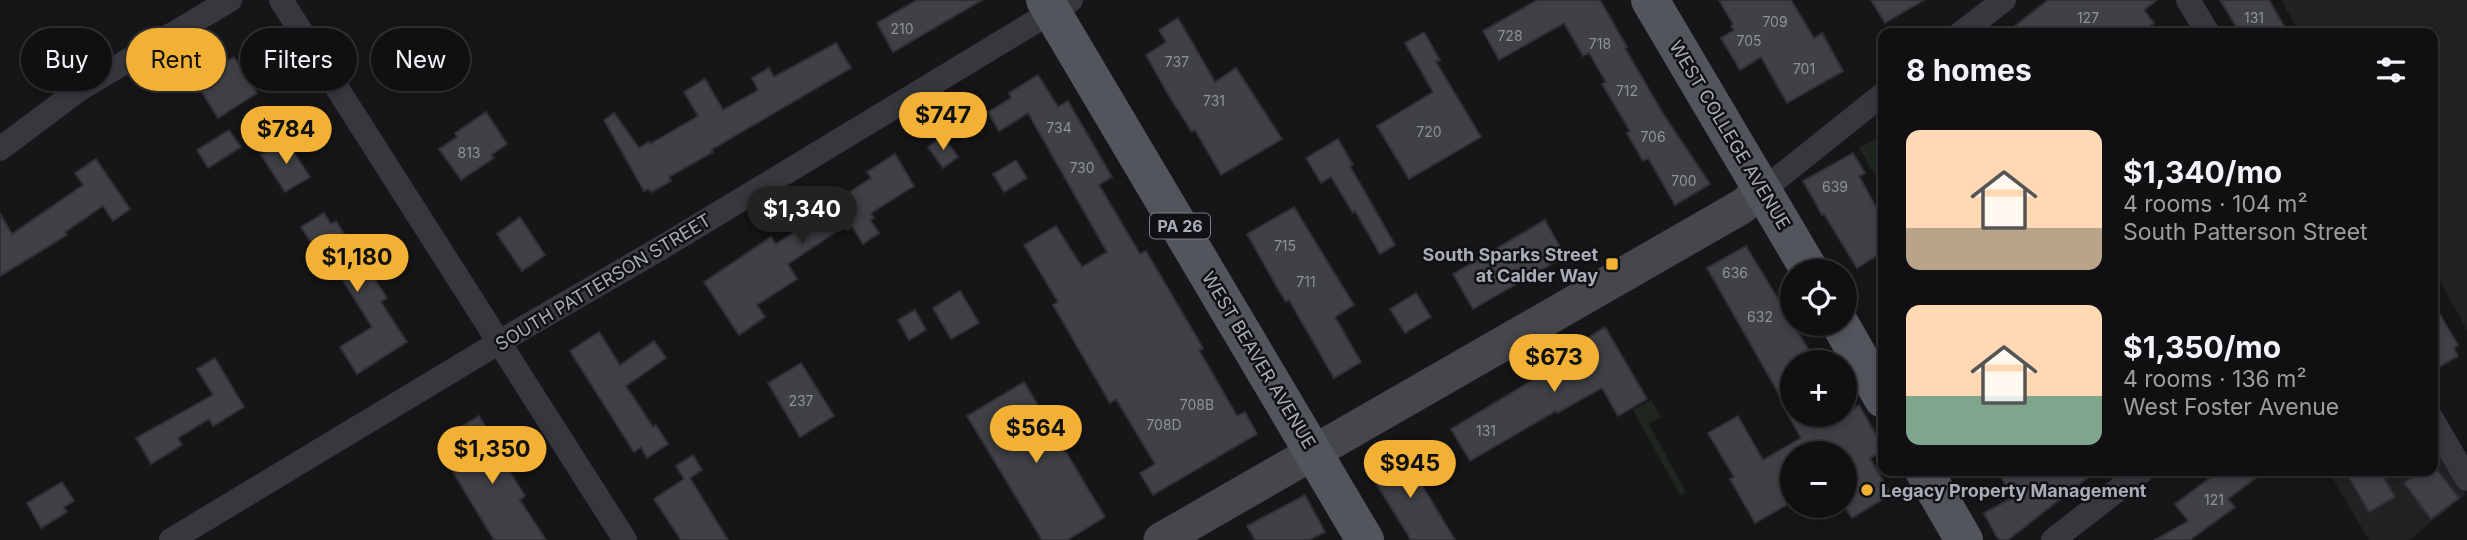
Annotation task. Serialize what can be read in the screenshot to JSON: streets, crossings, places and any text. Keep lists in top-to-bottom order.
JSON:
{
  "streets": {
    "main road": ["WEST COLLEGE AVENUE", "PA 26", "WEST BEAVER AVENUE"],
    "street": ["SOUTH PATTERSON STREET"]
  },
  "crossings": [
    ["SOUTH PATTERSON STREET", "WEST BEAVER AVENUE"]
  ],
  "places": {
    "transit": ["South Sparks Street at Calder Way"],
    "other": ["Legacy Property Management"]
  },
  "house_numbers": [
    "127",
    "131",
    "709",
    "210",
    "728",
    "705",
    "718",
    "737",
    "701",
    "712",
    "731",
    "734",
    "720",
    "706",
    "813",
    "730",
    "700",
    "639",
    "715",
    "636",
    "711",
    "632",
    "237",
    "708B",
    "708D",
    "131",
    "121"
  ],
  "page": {
    "chip": [
      "Buy",
      "Rent",
      "Filters",
      "New"
    ],
    "heading": "8 homes",
    "price": [
      "$747",
      "$784",
      "$1,340",
      "$1,180",
      "$673",
      "$564",
      "$1,350",
      "$945"
    ],
    "list": [
      {
        "name": "$1,340/mo",
        "note": "4 rooms · 104 m² · South Patterson Street"
      },
      {
        "name": "$1,350/mo",
        "note": "4 rooms · 136 m² · West Foster Avenue"
      }
    ],
    "map_buttons": ["+", "−"]
  }
}
